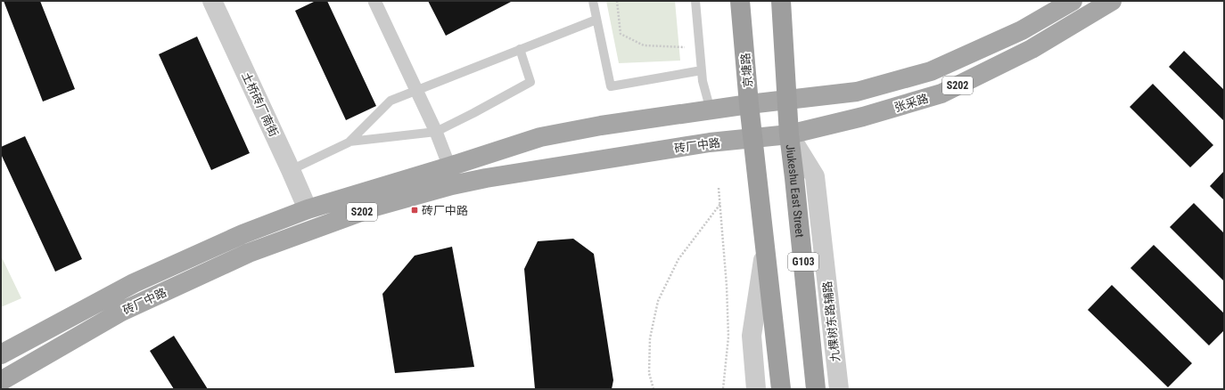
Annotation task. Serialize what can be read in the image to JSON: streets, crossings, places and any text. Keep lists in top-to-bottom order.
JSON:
{
  "streets": {
    "highway": ["京塘路", "Jiukeshu East Street", "G103"],
    "main road": ["S202", "张采路", "砖厂中路"],
    "street": ["土桥砖厂南街", "九棵树东路辅路"]
  },
  "crossings": [
    ["京塘路", "S202"],
    ["京塘路", "张采路"],
    ["京塘路", "砖厂中路"],
    ["S202", "砖厂中路"],
    ["S202", "Jiukeshu East Street"],
    ["S202", "G103"],
    ["张采路", "砖厂中路"],
    ["张采路", "Jiukeshu East Street"],
    ["张采路", "九棵树东路辅路"],
    ["土桥砖厂南街", "砖厂中路"],
    ["Jiukeshu East Street", "G103"],
    ["Jiukeshu East Street", "九棵树东路辅路"]
  ],
  "places": {
    "transit": ["砖厂中路"]
  }
}
